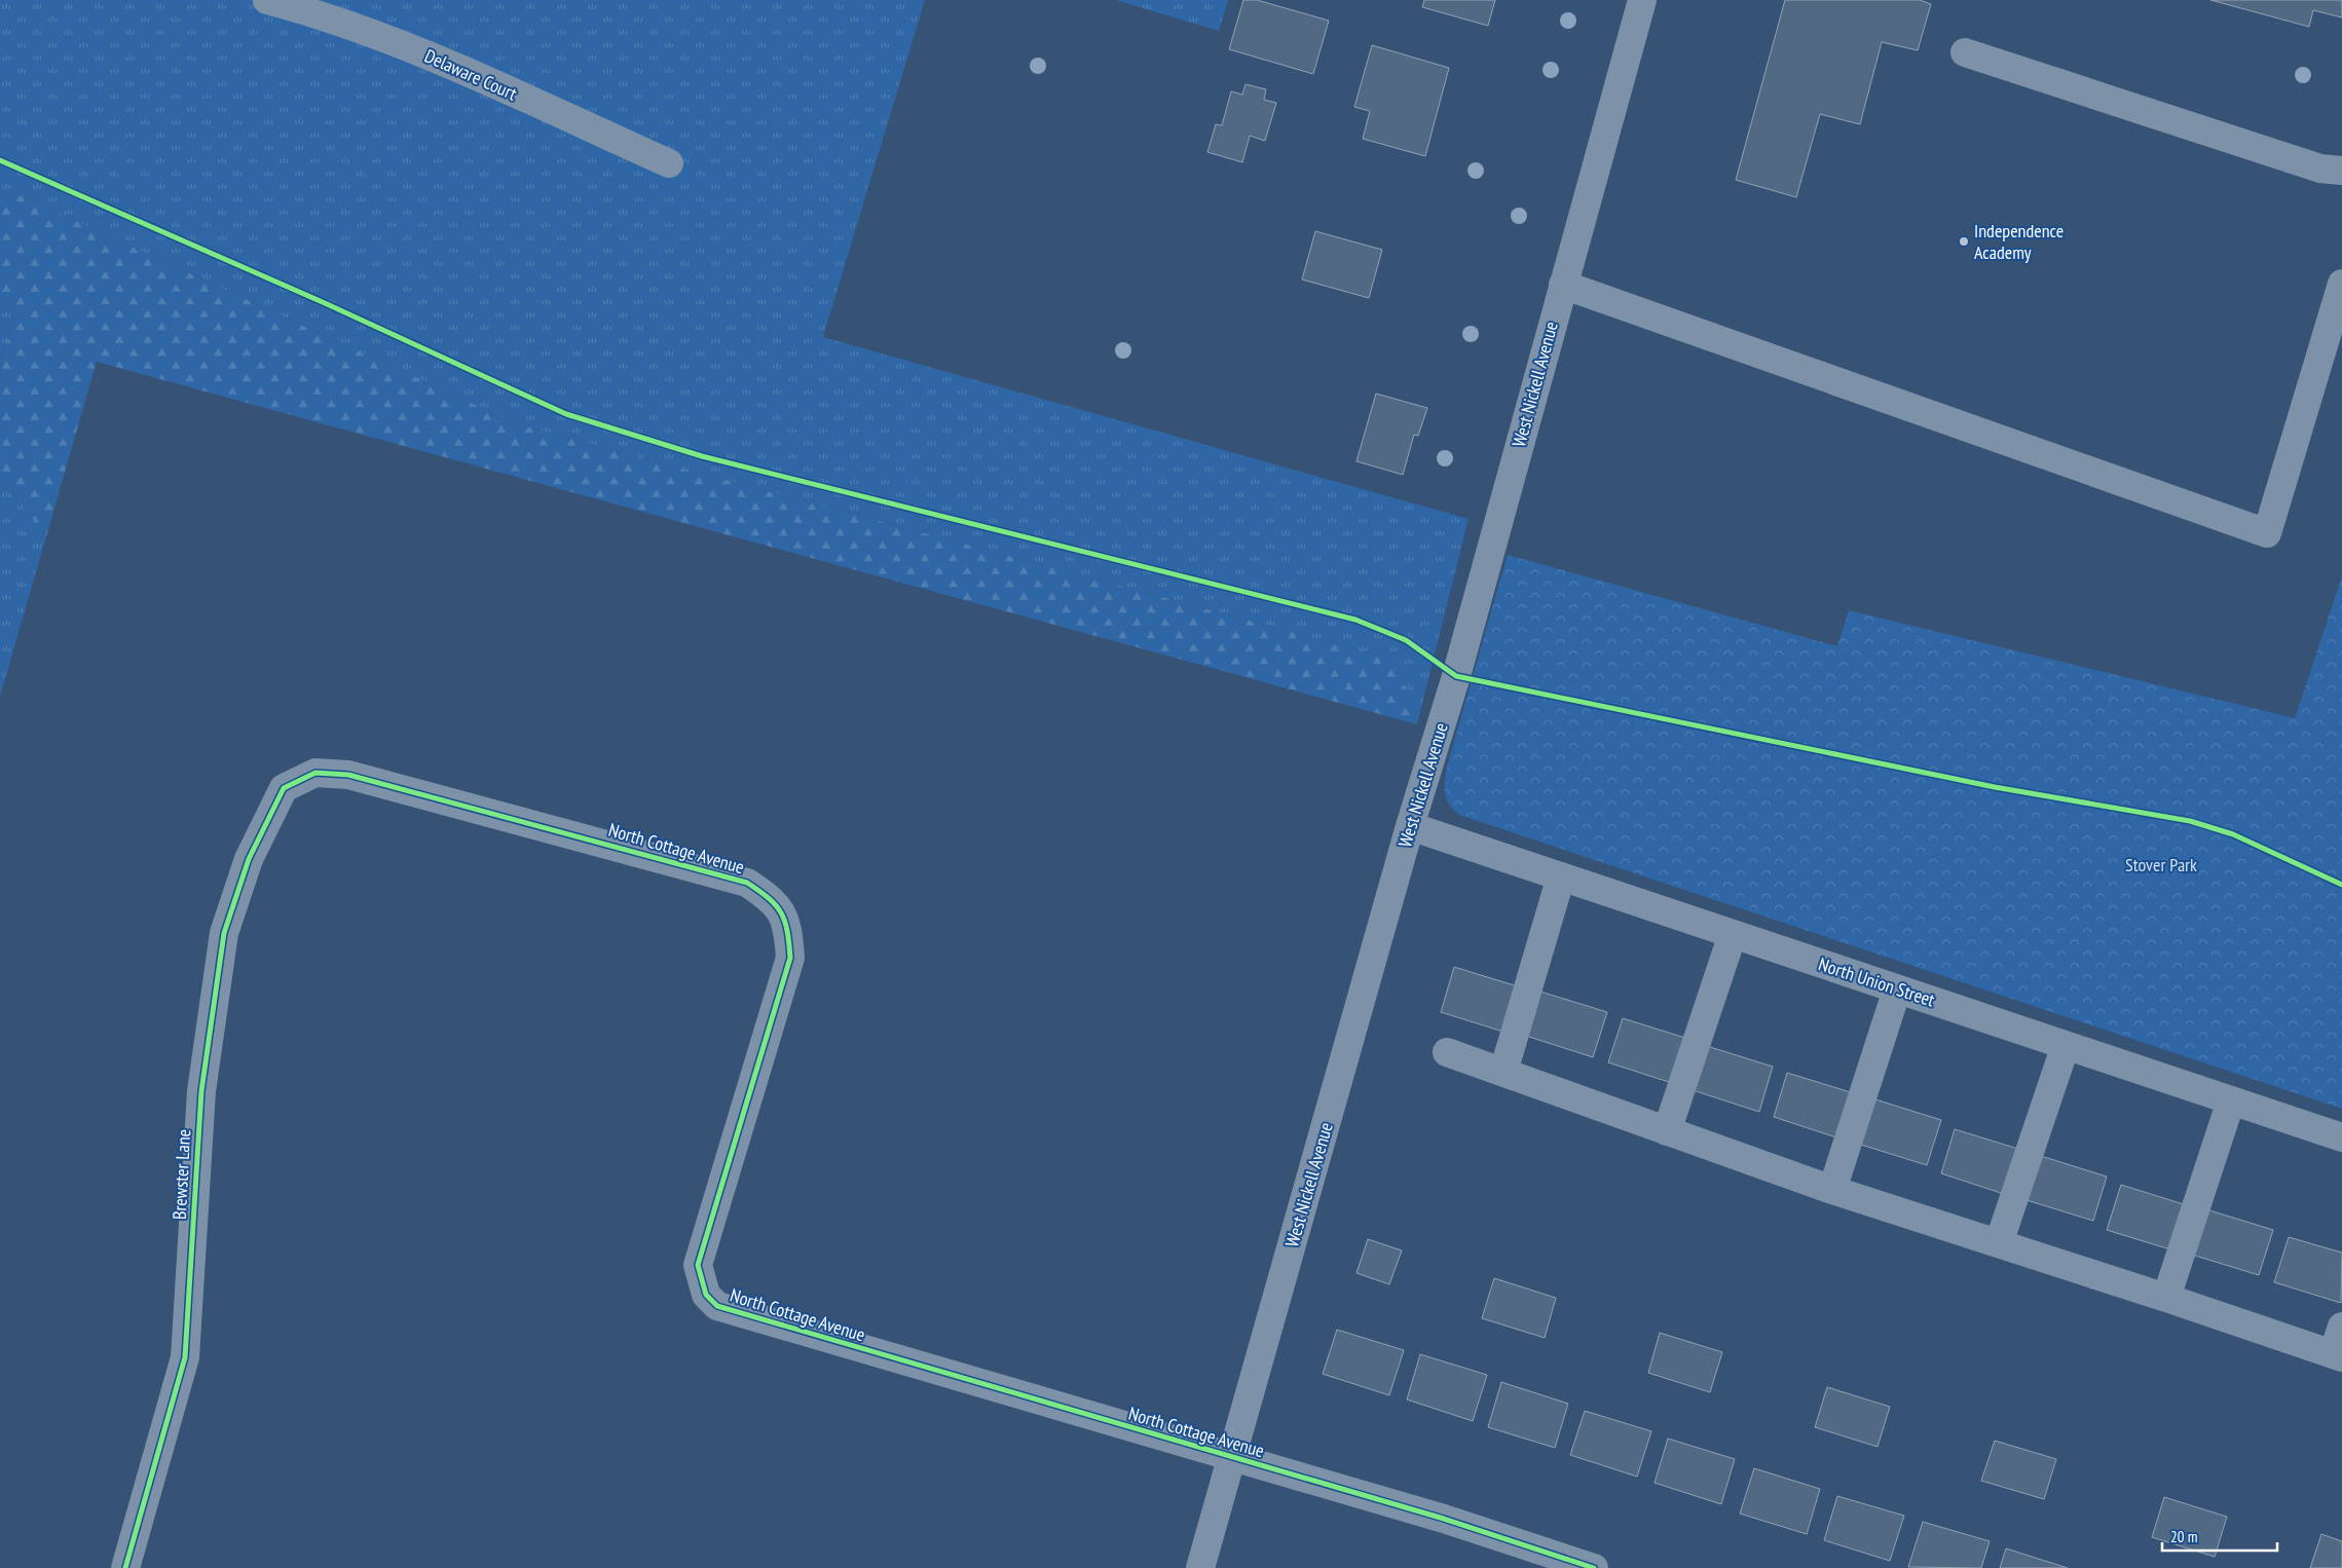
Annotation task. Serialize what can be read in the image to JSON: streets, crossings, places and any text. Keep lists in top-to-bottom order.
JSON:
{
  "streets": {
    "street": [
      "Delaware Court",
      "West Nickell Avenue",
      "North Cottage Avenue",
      "North Union Street",
      "Brewster Lane"
    ]
  },
  "crossings": [
    ["West Nickell Avenue", "North Cottage Avenue"],
    ["West Nickell Avenue", "North Union Street"],
    ["North Cottage Avenue", "Brewster Lane"]
  ],
  "parks": ["Stover Park"],
  "places": ["Independence Academy"],
  "scale_bar": "20 m"
}
